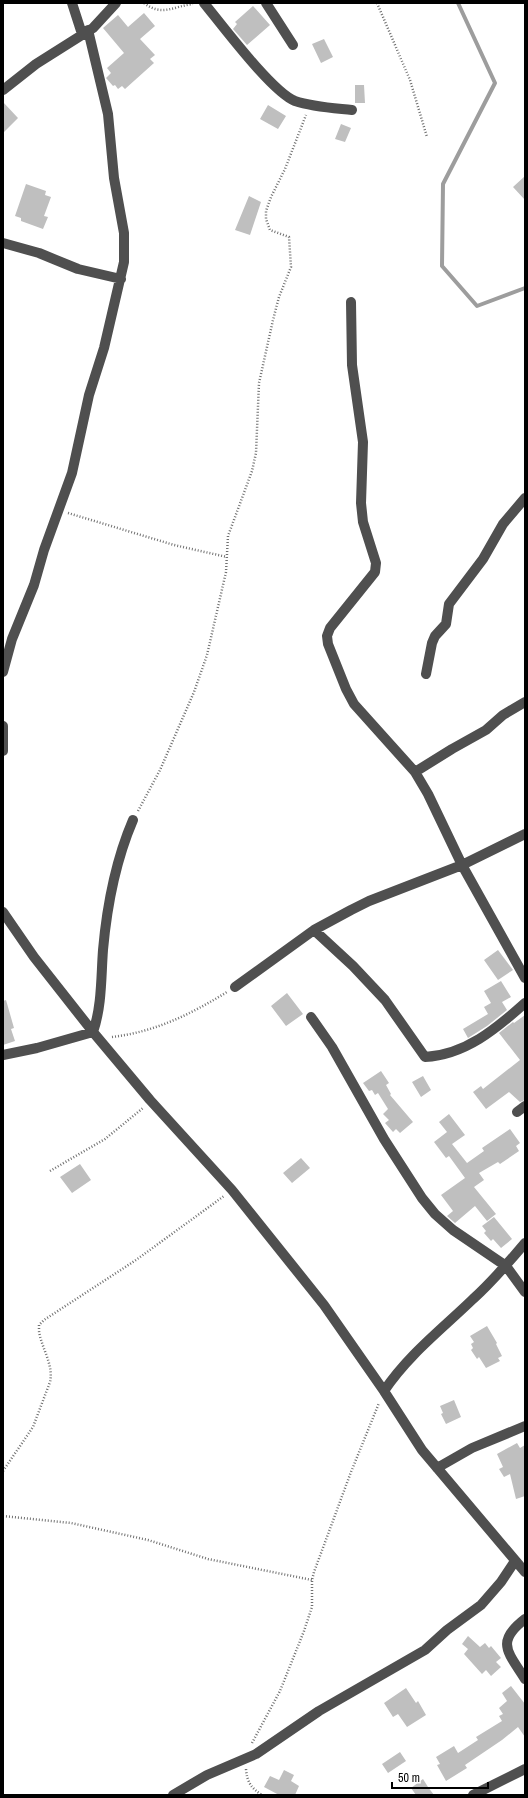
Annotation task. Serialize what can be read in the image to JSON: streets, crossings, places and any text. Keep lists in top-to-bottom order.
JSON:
{
  "scale_bar": "50 m"
}
